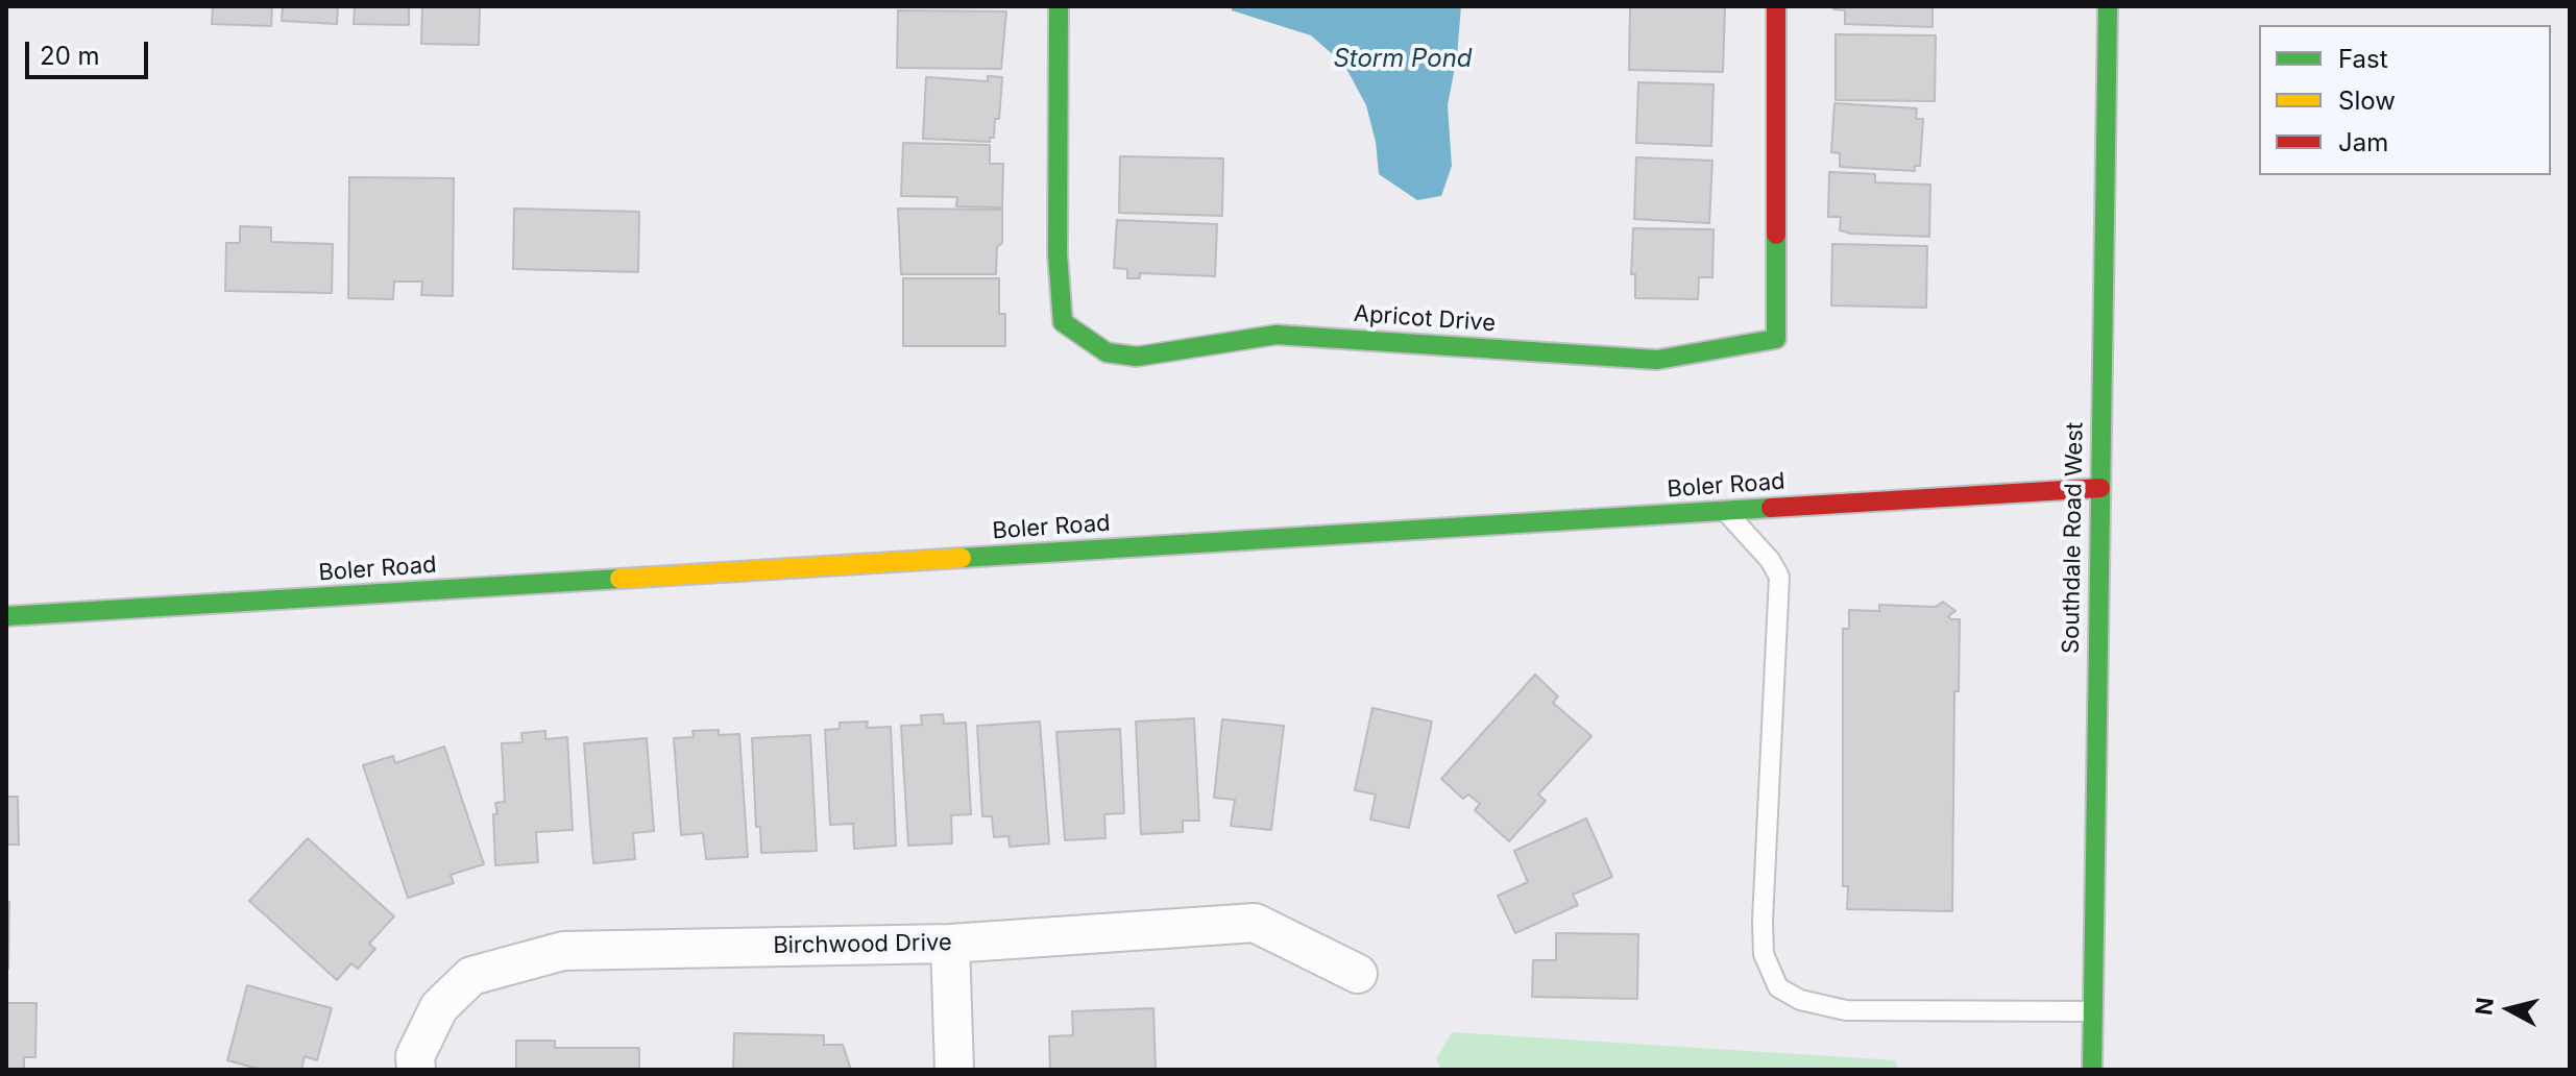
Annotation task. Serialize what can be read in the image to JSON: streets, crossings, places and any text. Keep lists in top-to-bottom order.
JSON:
{
  "streets": {
    "street": [
      "Apricot Drive",
      "Boler Road",
      "Southdale Road West",
      "Birchwood Drive"
    ]
  },
  "crossings": [
    ["Boler Road", "Southdale Road West"]
  ],
  "water": ["Storm Pond"],
  "legend": ["Fast", "Slow", "Jam"],
  "scale_bar": "20 m",
  "north": "left"
}
